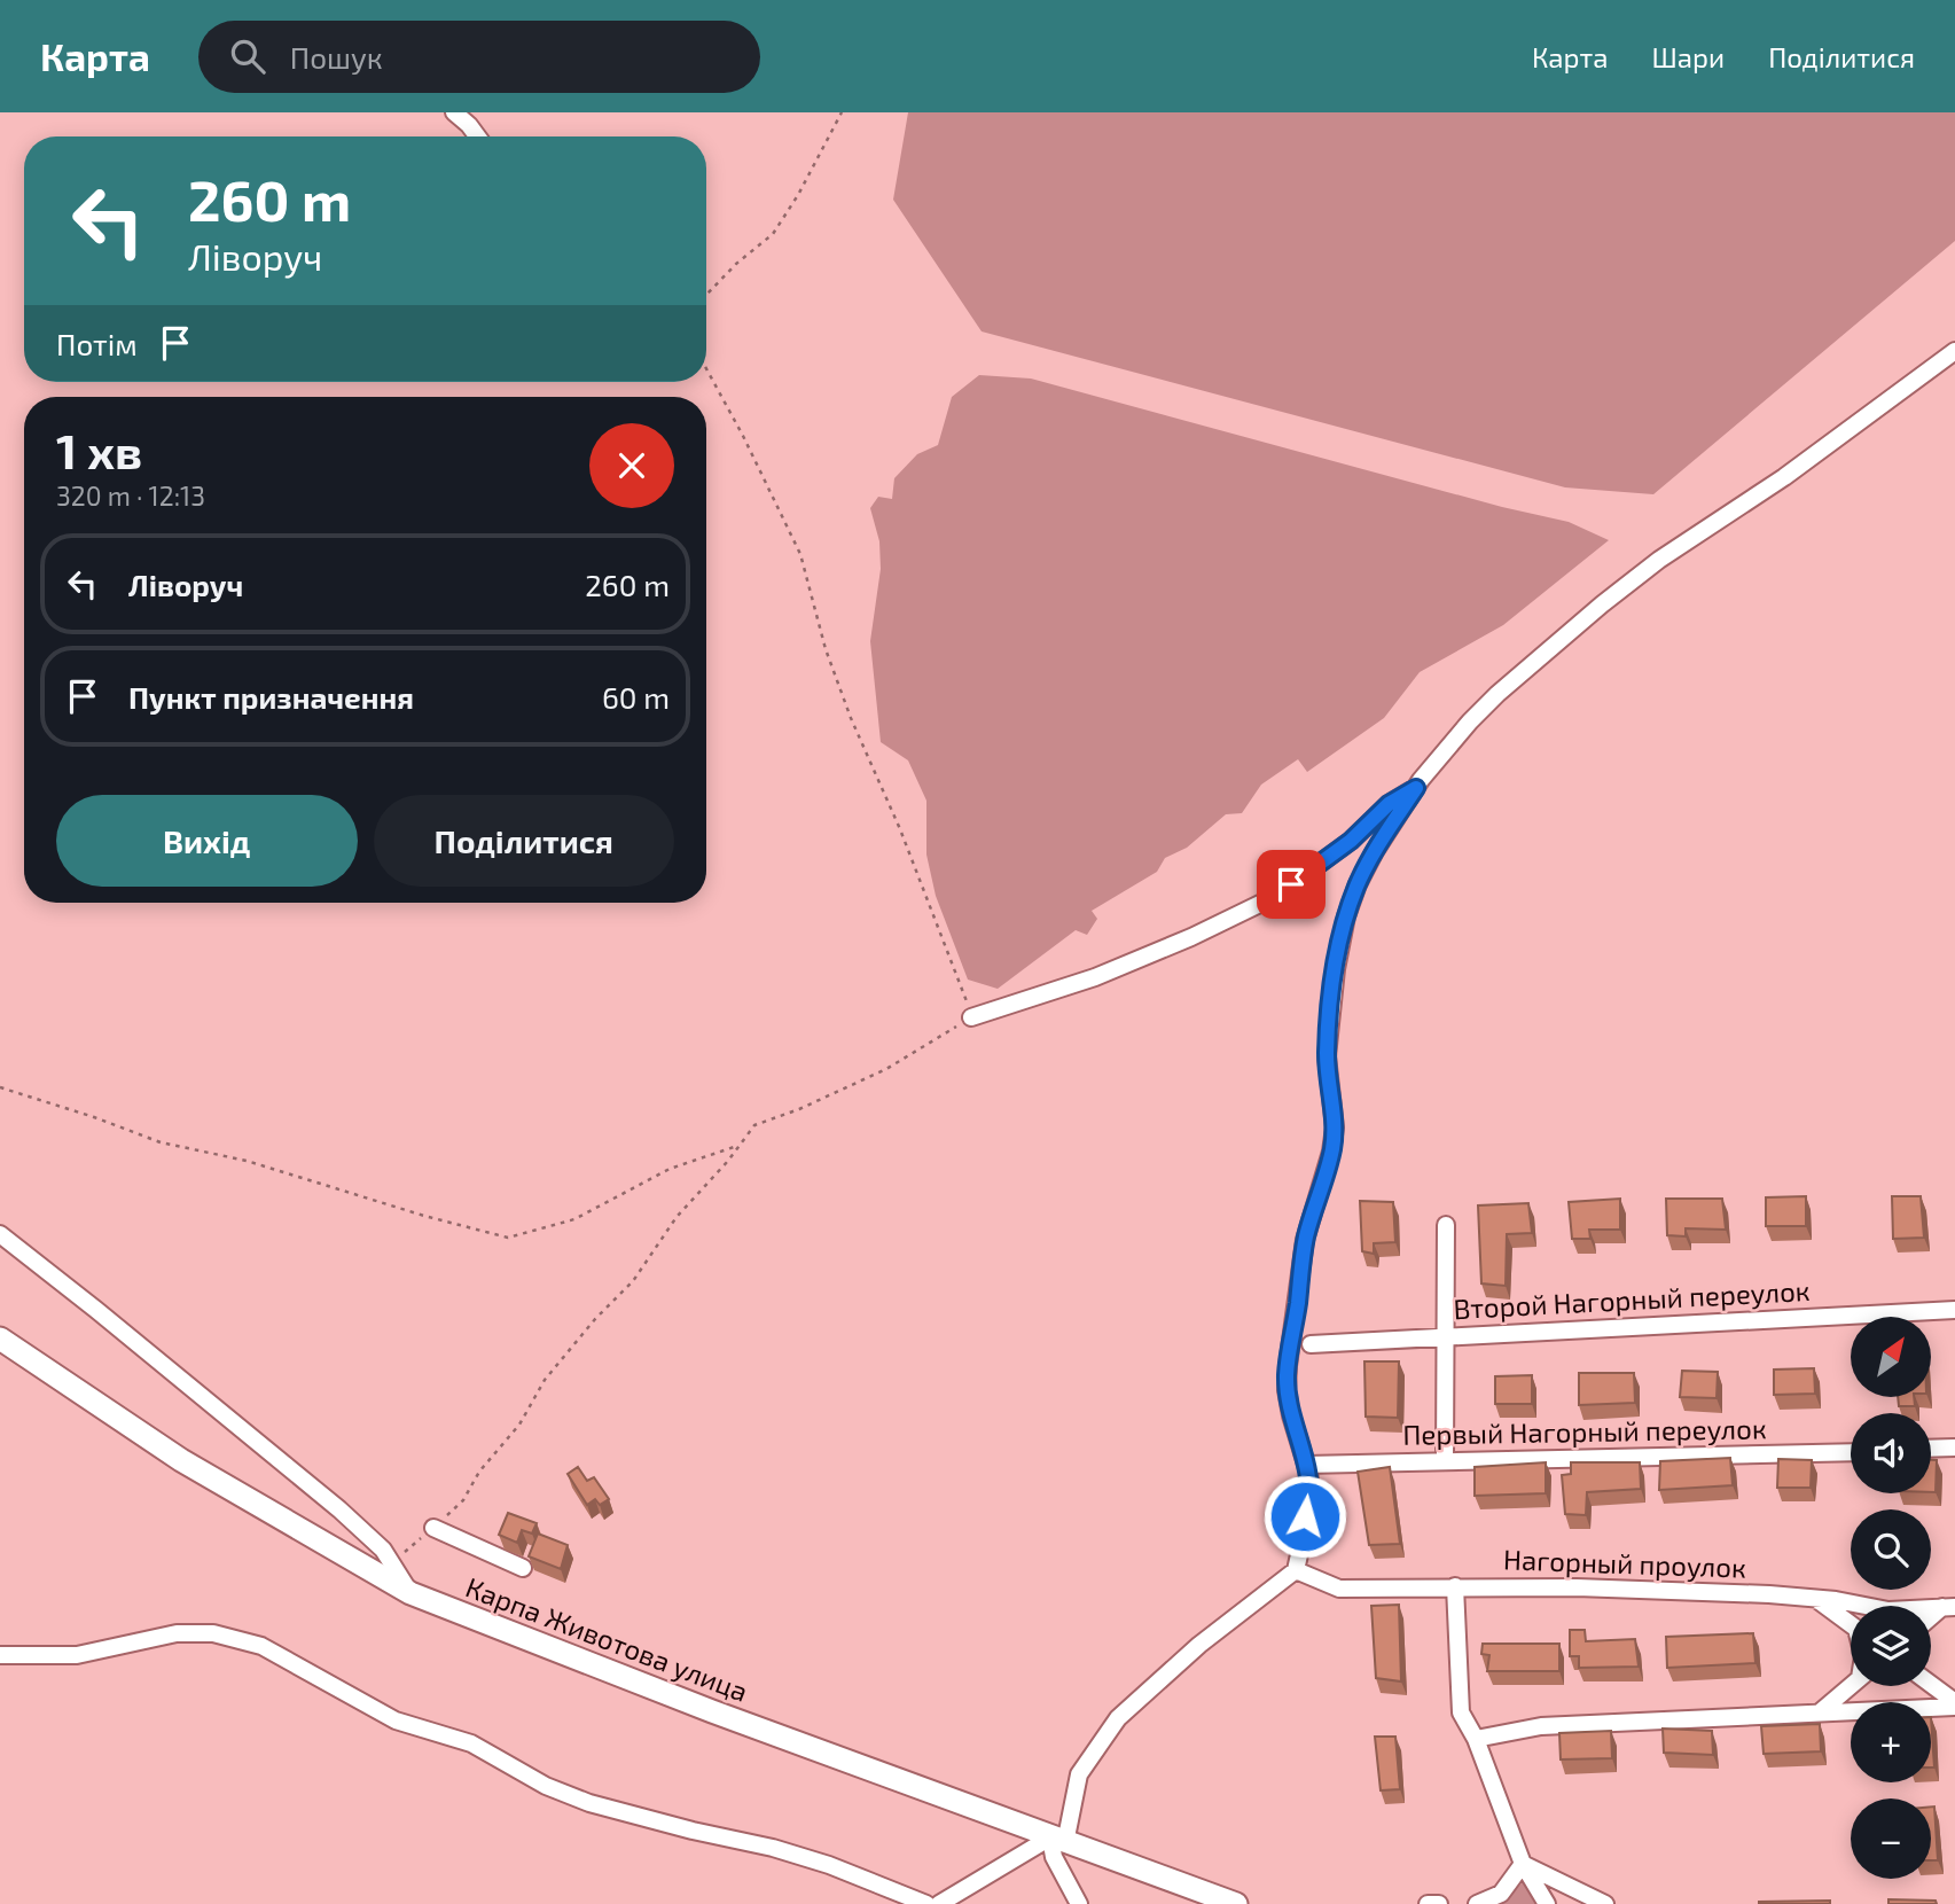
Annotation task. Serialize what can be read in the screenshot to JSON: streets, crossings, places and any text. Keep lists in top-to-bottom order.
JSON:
{
  "streets": {
    "main road": ["Карпа Животова улица"],
    "street": ["Второй Нагорный переулок", "Первый Нагорный переулок", "Нагорный проулок"]
  },
  "north": "top right",
  "page": {
    "header": "Карта",
    "search": "Пошук",
    "nav": ["Карта", "Шари", "Поділитися"],
    "turn": ["260 m", "Ліворуч"],
    "then": "Потім",
    "heading": ["1 хв", "320 m · 12:13"],
    "list": [
      {
        "name": "Ліворуч",
        "value": "260 m"
      },
      {
        "name": "Пункт призначення",
        "value": "60 m"
      }
    ],
    "buttons": ["Вихід", "Поділитися"],
    "map_buttons": ["+", "−"]
  }
}
